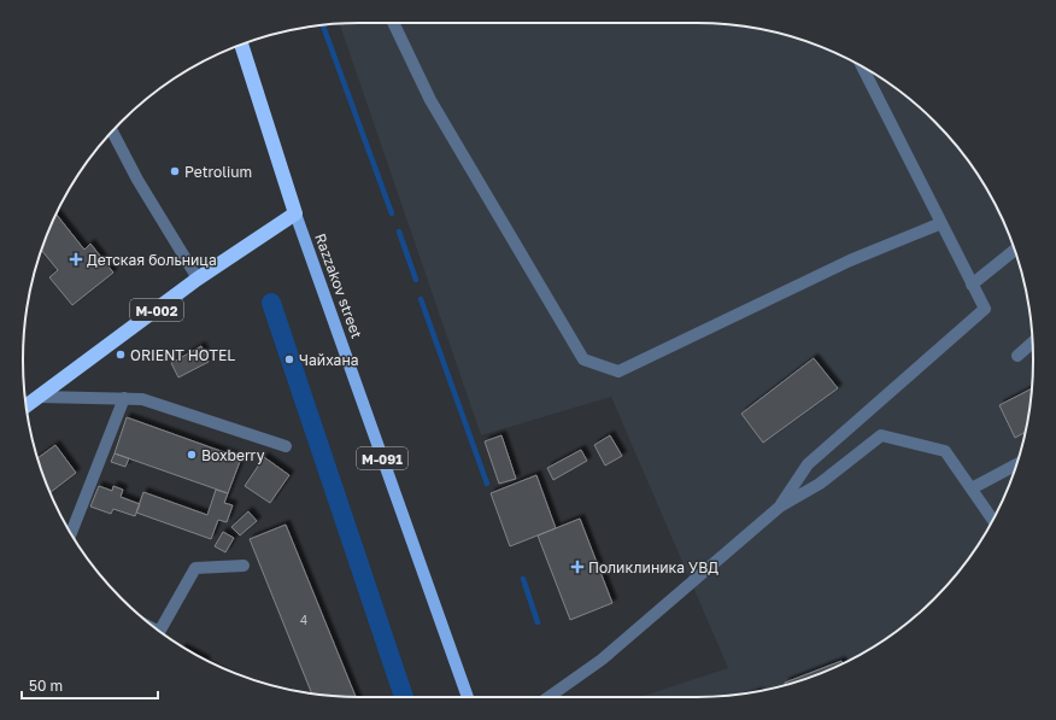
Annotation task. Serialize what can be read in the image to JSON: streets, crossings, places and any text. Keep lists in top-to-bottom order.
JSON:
{
  "streets": {
    "highway": ["Razzakov street", "M-002", "М-091"]
  },
  "crossings": [
    ["Razzakov street", "M-002"]
  ],
  "places": {
    "other": [
      "Petrolium",
      "ORIENT HOTEL",
      "Чайхана",
      "Boxberry"
    ],
    "health": ["Детская больница", "Поликлиника УВД"]
  },
  "house_numbers": ["4"],
  "scale_bar": "50 m"
}
